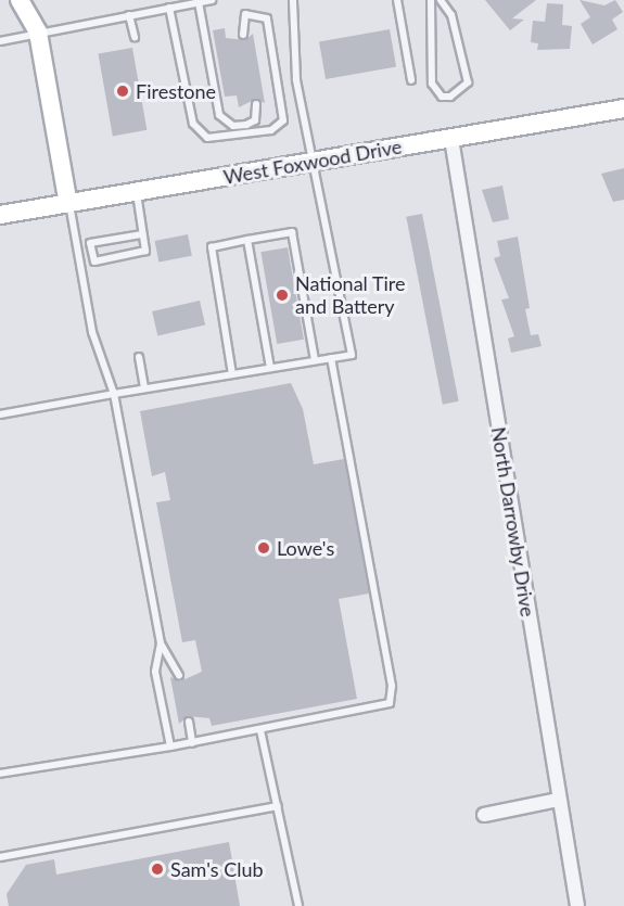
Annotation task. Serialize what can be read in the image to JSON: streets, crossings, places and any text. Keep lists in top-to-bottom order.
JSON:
{
  "streets": {
    "main road": ["West Foxwood Drive"],
    "street": ["North Darrowby Drive"]
  },
  "crossings": [
    ["West Foxwood Drive", "North Darrowby Drive"]
  ],
  "places": [
    "Firestone",
    "National Tire and Battery",
    "Lowe's",
    "Sam's Club"
  ]
}
